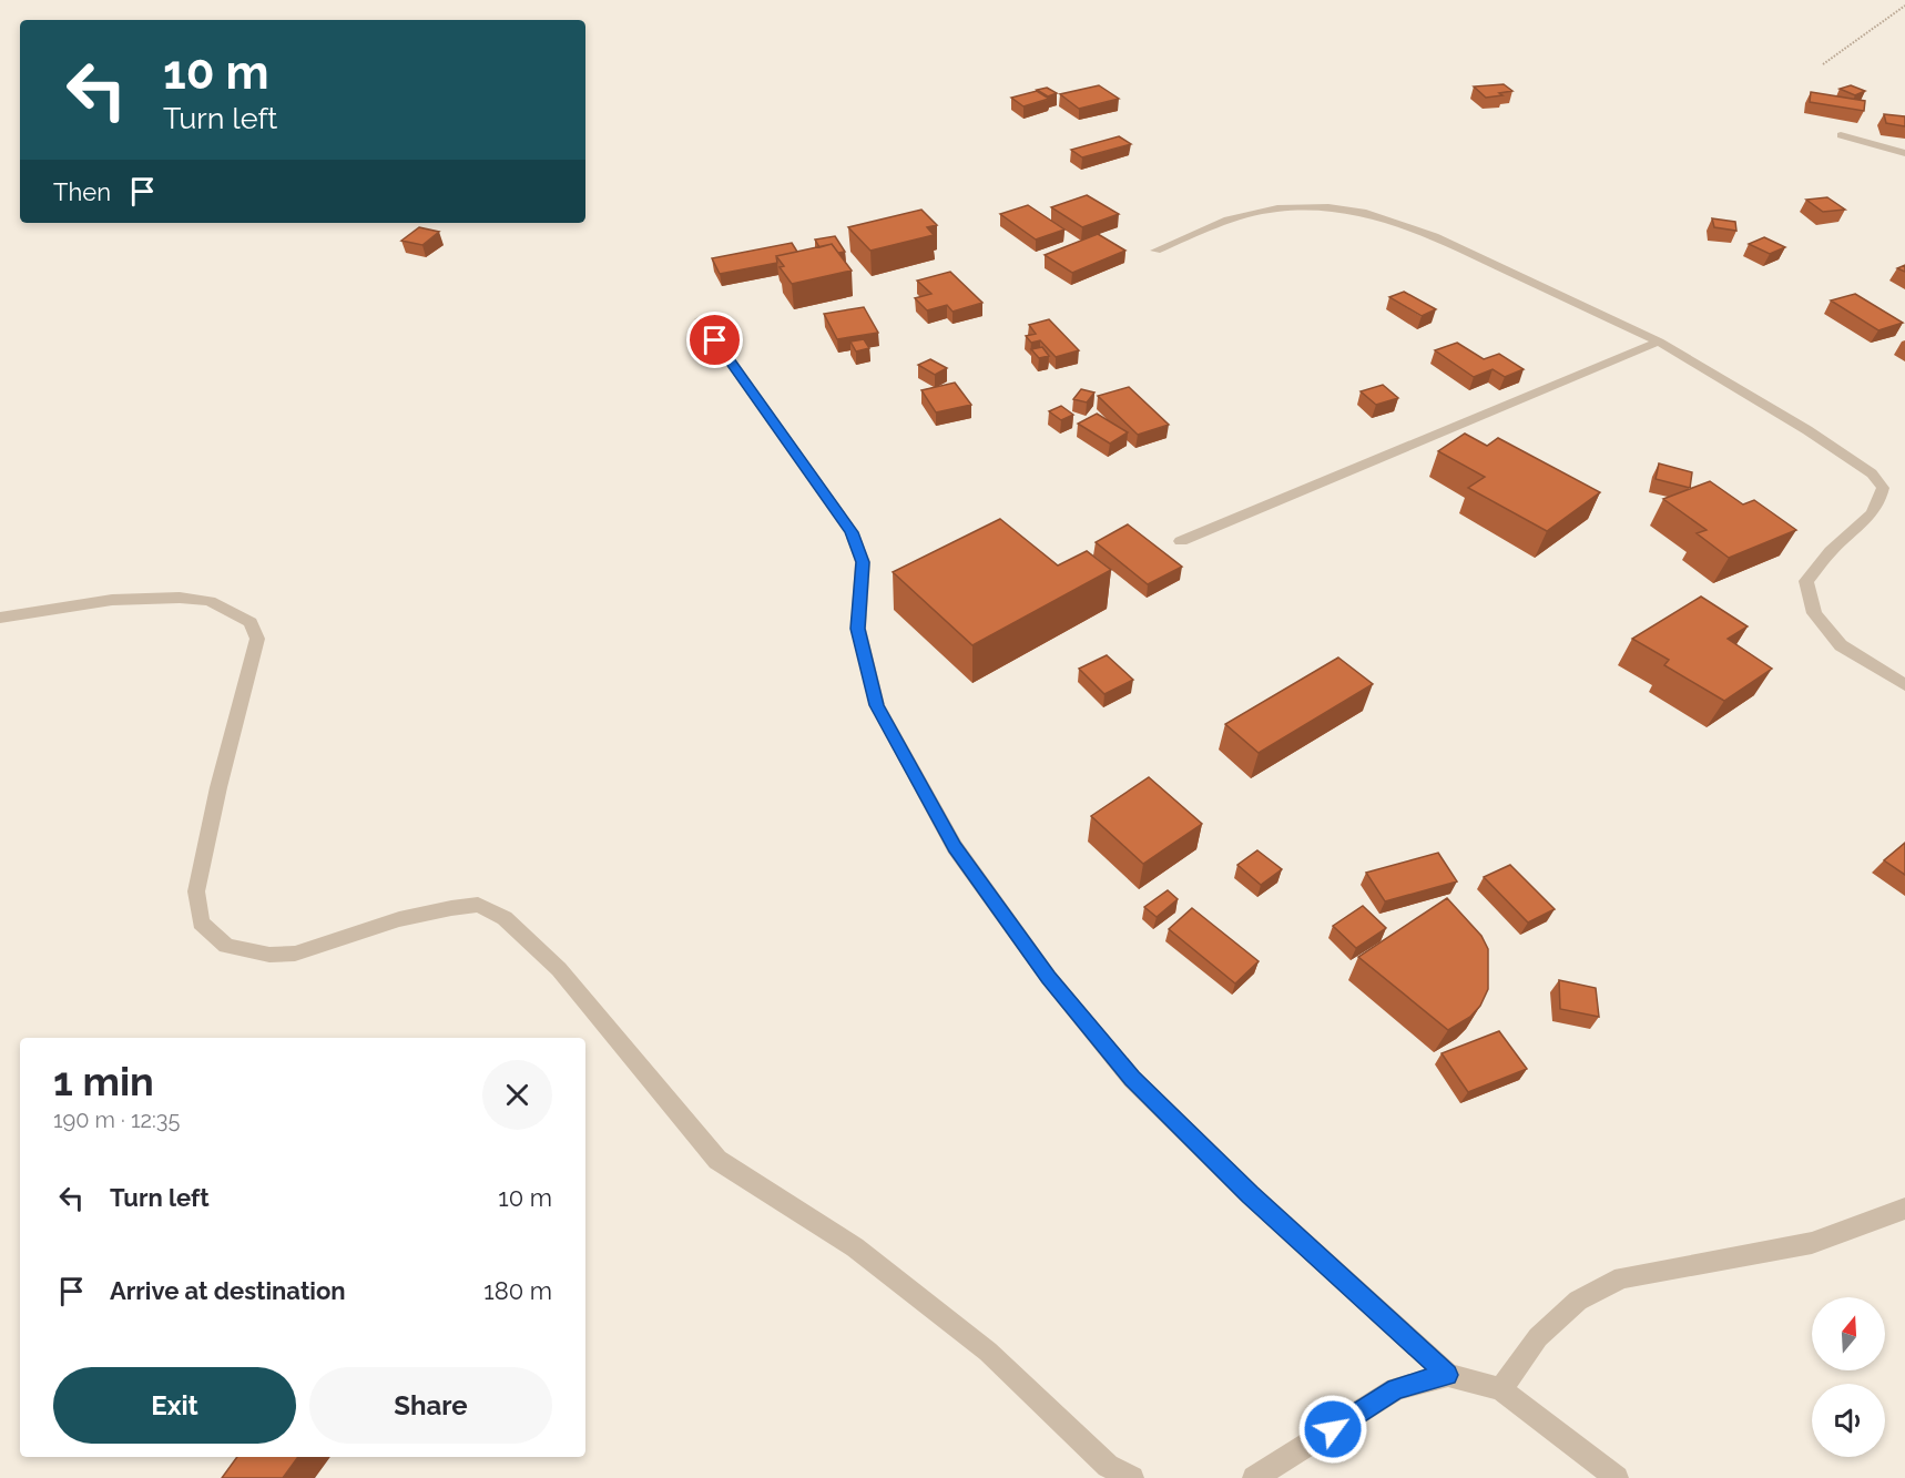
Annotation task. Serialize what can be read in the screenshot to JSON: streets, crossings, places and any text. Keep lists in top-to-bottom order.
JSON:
{
  "north": "top",
  "page": {
    "turn": ["10 m", "Turn left"],
    "then": "Then",
    "heading": ["1 min", "190 m · 12:35"],
    "list": [
      {
        "name": "Turn left",
        "value": "10 m"
      },
      {
        "name": "Arrive at destination",
        "value": "180 m"
      }
    ],
    "buttons": ["Exit", "Share"]
  }
}
